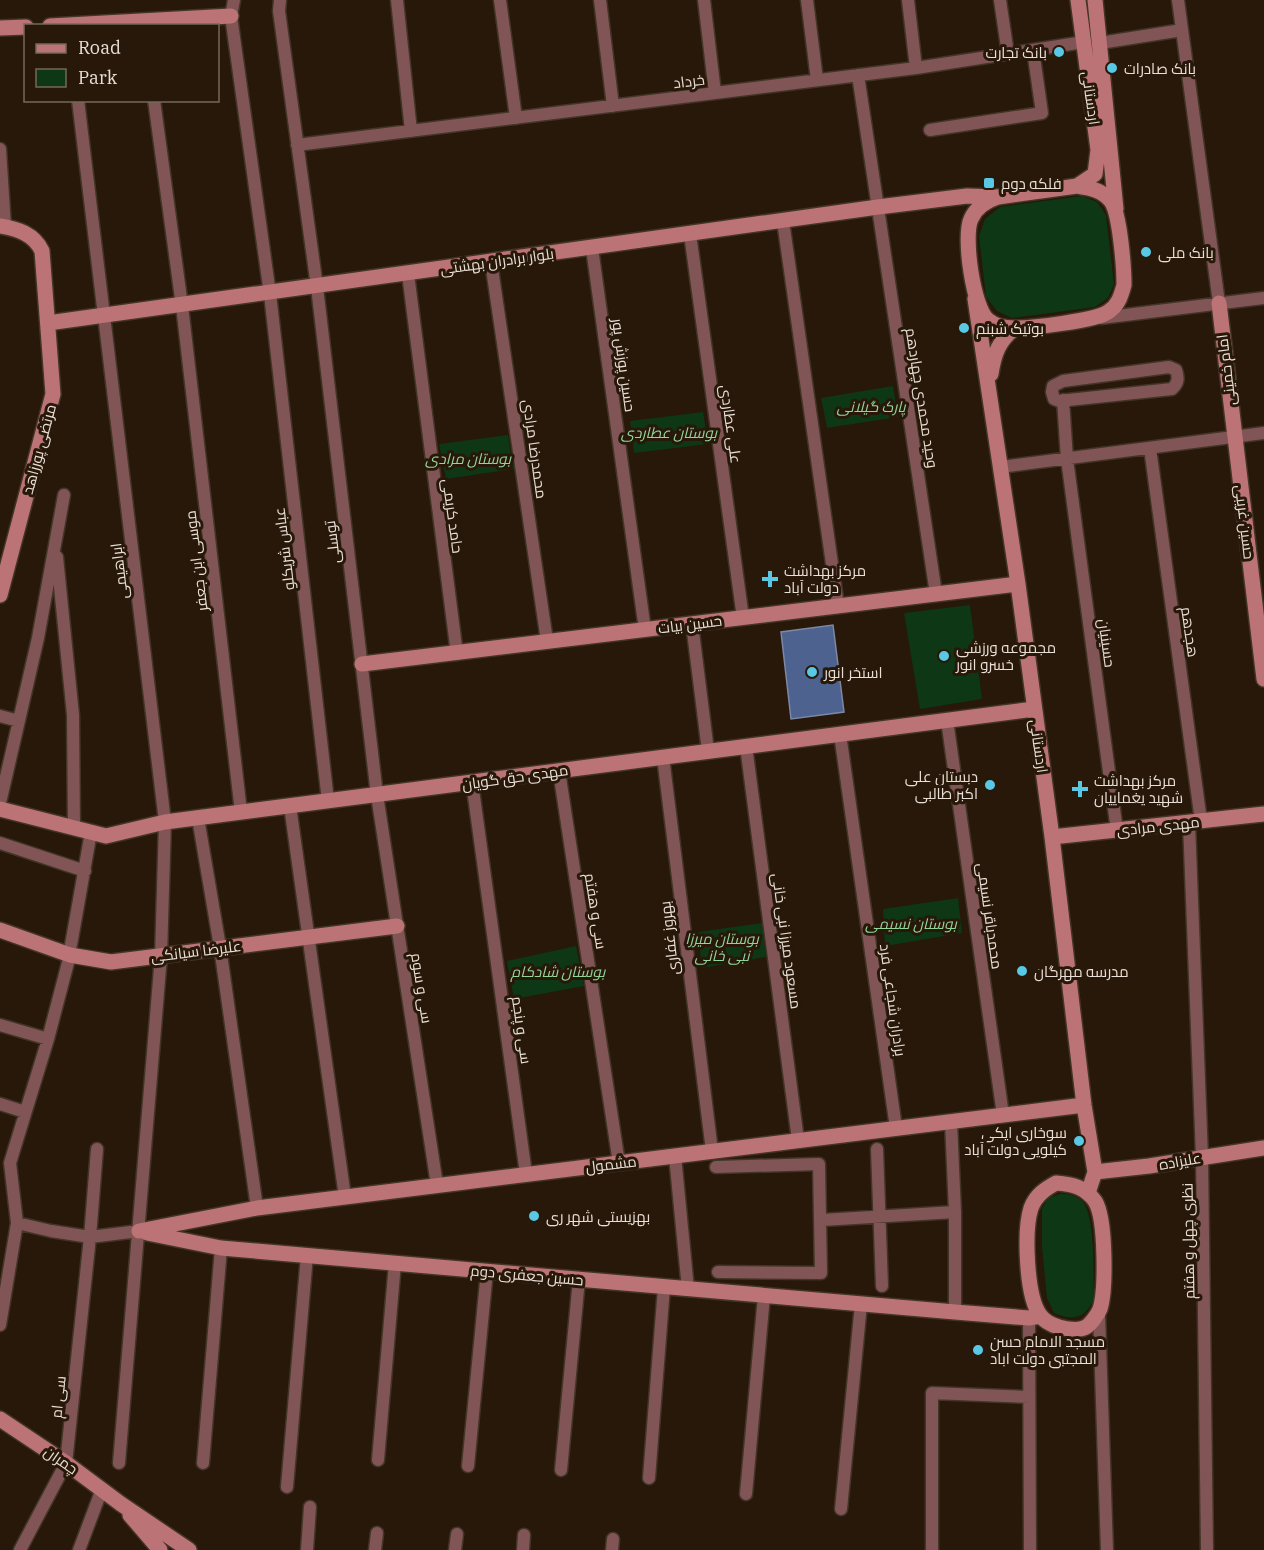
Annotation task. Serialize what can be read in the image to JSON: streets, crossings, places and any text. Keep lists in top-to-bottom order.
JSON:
{
  "streets": {
    "street": [
      "خرداد",
      "اردستانی",
      "بلوار برادران بهشتی",
      "حسین پوزش پور",
      "امام خمینی",
      "وحید محمدی چهاردهم",
      "علی عطاردی",
      "مرتضی پورزاهد",
      "محمدرضا مرادی",
      "حامد کریمی",
      "حسین غریبی",
      "توسلی",
      "عباس شریکلو",
      "موسی ابن جعفر",
      "ابراهیمی",
      "حسین بیات",
      "هجدهم",
      "حسینیان",
      "مهدی حق گویان",
      "مهدی مرادی",
      "سی و هفتم",
      "محمدباقر نسیمی",
      "بهروز غفاری",
      "مسعود میرزا نبی خانی",
      "علیرضا سیانکی",
      "سی و سوم",
      "برادران شجاعی فرد",
      "سی و پنجم",
      "علیزاده",
      "مشمول",
      "نظری چهل و هفتم",
      "حسین جعفری دوم",
      "سی ام",
      "چمران"
    ]
  },
  "crossings": [
    ["خرداد", "اردستانی"],
    ["خرداد", "وحید محمدی چهاردهم"],
    ["خرداد", "توسلی"],
    ["اردستانی", "بلوار برادران بهشتی"],
    ["اردستانی", "حسین بیات"],
    ["اردستانی", "مهدی حق گویان"],
    ["اردستانی", "مهدی مرادی"],
    ["اردستانی", "علیزاده"],
    ["اردستانی", "مشمول"],
    ["بلوار برادران بهشتی", "حسین پوزش پور"],
    ["بلوار برادران بهشتی", "وحید محمدی چهاردهم"],
    ["بلوار برادران بهشتی", "علی عطاردی"],
    ["بلوار برادران بهشتی", "مرتضی پورزاهد"],
    ["بلوار برادران بهشتی", "محمدرضا مرادی"],
    ["بلوار برادران بهشتی", "حامد کریمی"],
    ["بلوار برادران بهشتی", "توسلی"],
    ["بلوار برادران بهشتی", "عباس شریکلو"],
    ["بلوار برادران بهشتی", "موسی ابن جعفر"],
    ["بلوار برادران بهشتی", "ابراهیمی"],
    ["حسین پوزش پور", "حسین بیات"],
    ["امام خمینی", "حسین غریبی"],
    ["وحید محمدی چهاردهم", "حسین بیات"],
    ["علی عطاردی", "حسین بیات"],
    ["محمدرضا مرادی", "حسین بیات"],
    ["حامد کریمی", "حسین بیات"],
    ["توسلی", "حسین بیات"],
    ["توسلی", "مهدی حق گویان"],
    ["توسلی", "سی و سوم"],
    ["عباس شریکلو", "مهدی حق گویان"],
    ["موسی ابن جعفر", "مهدی حق گویان"],
    ["ابراهیمی", "مهدی حق گویان"],
    ["ابراهیمی", "علیرضا سیانکی"],
    ["ابراهیمی", "مشمول"],
    ["ابراهیمی", "حسین جعفری دوم"],
    ["هجدهم", "مهدی مرادی"],
    ["هجدهم", "نظری چهل و هفتم"],
    ["حسینیان", "مهدی مرادی"],
    ["مهدی حق گویان", "سی و هفتم"],
    ["مهدی حق گویان", "محمدباقر نسیمی"],
    ["مهدی حق گویان", "بهروز غفاری"],
    ["مهدی حق گویان", "مسعود میرزا نبی خانی"],
    ["مهدی حق گویان", "سی و سوم"],
    ["مهدی حق گویان", "برادران شجاعی فرد"],
    ["مهدی حق گویان", "سی و پنجم"],
    ["مهدی مرادی", "نظری چهل و هفتم"],
    ["سی و هفتم", "مشمول"],
    ["محمدباقر نسیمی", "مشمول"],
    ["بهروز غفاری", "مشمول"],
    ["مسعود میرزا نبی خانی", "مشمول"],
    ["علیرضا سیانکی", "سی و سوم"],
    ["سی و سوم", "مشمول"],
    ["برادران شجاعی فرد", "مشمول"],
    ["سی و پنجم", "مشمول"],
    ["علیزاده", "نظری چهل و هفتم"],
    ["مشمول", "حسین جعفری دوم"],
    ["حسین جعفری دوم", "سی ام"],
    ["سی ام", "چمران"]
  ],
  "parks": [
    "پارک گیلانی",
    "بوستان عطاردی",
    "بوستان مرادی",
    "بوستان نسیمی",
    "بوستان میرزا نبی خانی",
    "بوستان شادکام"
  ],
  "places": {
    "other": [
      "بانک تجارت",
      "بانک صادرات",
      "بانک ملی",
      "بوتیک شبنم",
      "مجموعه ورزشی خسرو انور",
      "استخر انور",
      "دبستان علی اکبر طالبی",
      "مدرسه مهرگان",
      "سوخاری ایکی کیلویی دولت آباد",
      "بهزیستی شهر ری",
      "مسجد الامام حسن المجتبى دولت اباد"
    ],
    "transit": ["فلکه دوم"],
    "health": ["مرکز بهداشت دولت آباد", "مرکز بهداشت شهید یغماییان"]
  },
  "legend": ["Road", "Park"]
}
